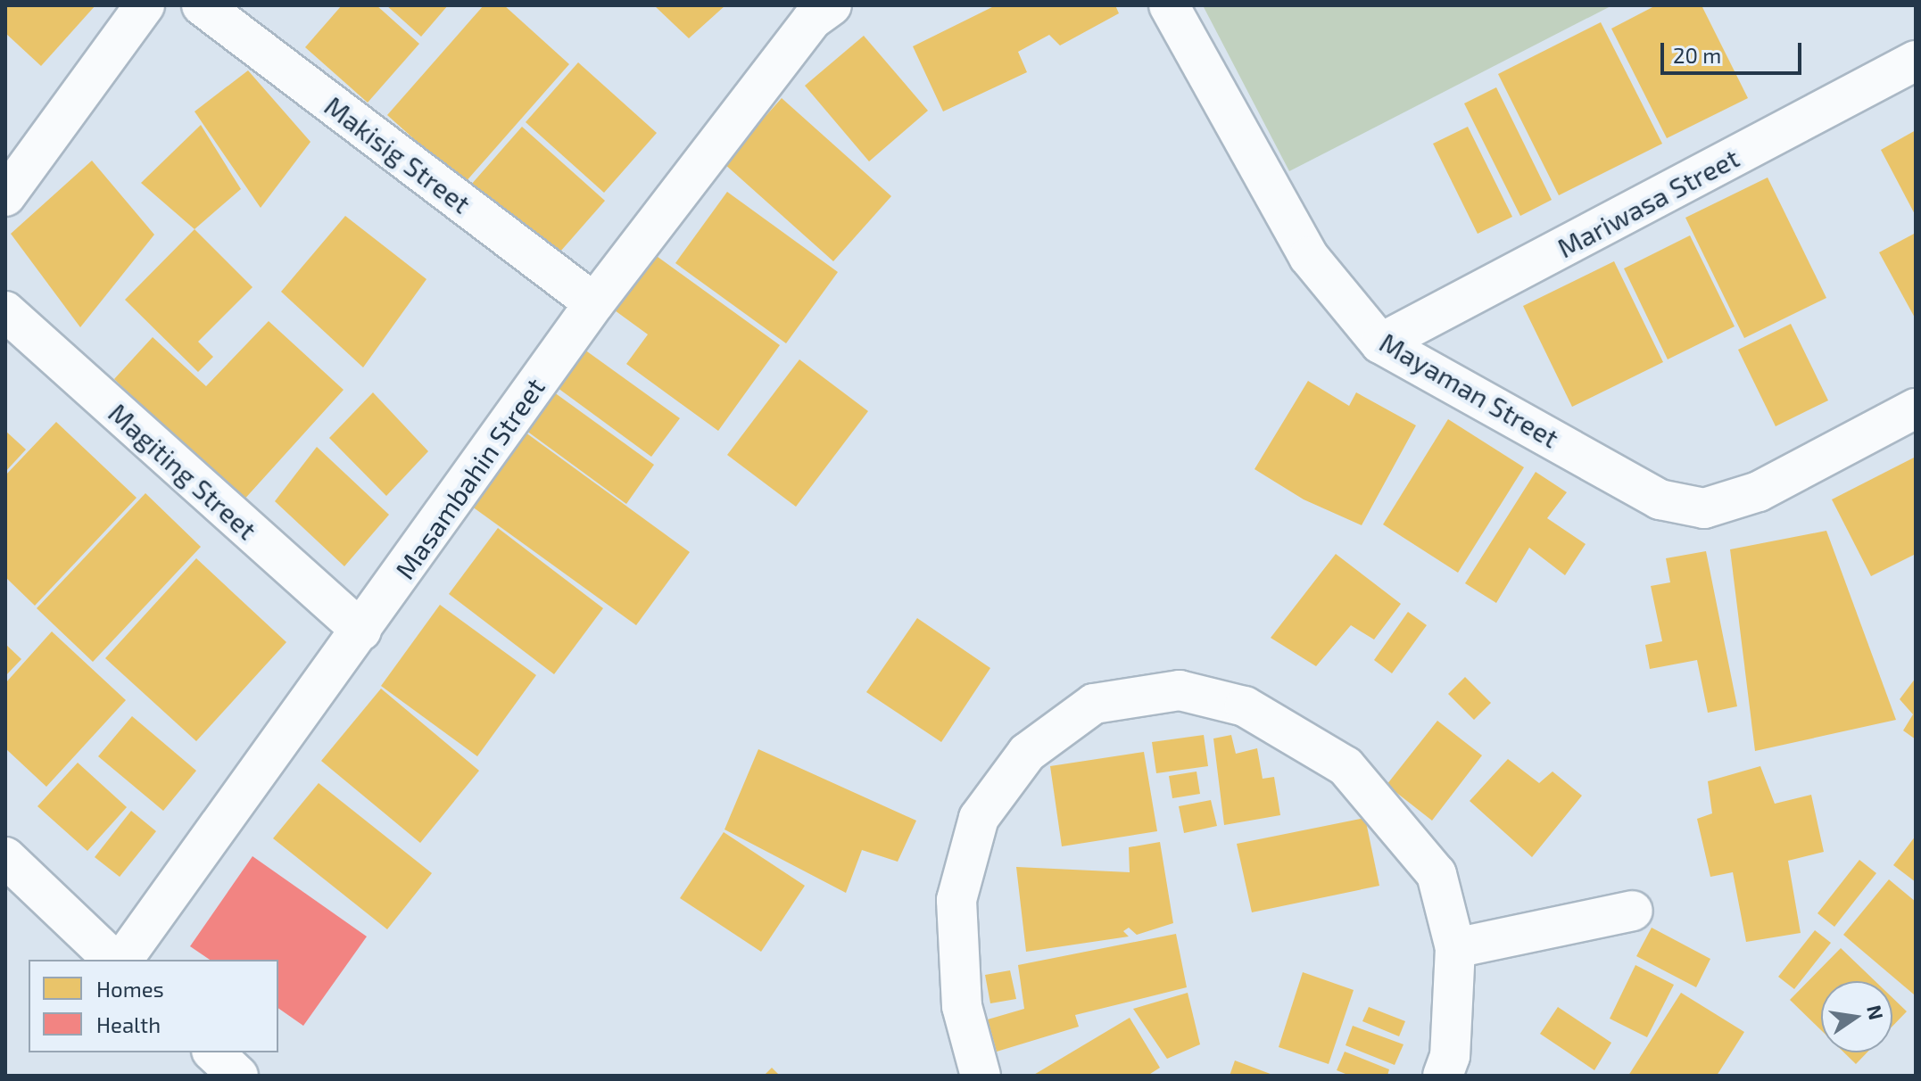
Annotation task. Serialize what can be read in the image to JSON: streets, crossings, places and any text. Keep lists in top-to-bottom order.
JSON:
{
  "streets": {
    "street": [
      "Makisig Street",
      "Mariwasa Street",
      "Mayaman Street",
      "Magiting Street",
      "Masambahin Street"
    ]
  },
  "crossings": [
    ["Makisig Street", "Masambahin Street"],
    ["Mariwasa Street", "Mayaman Street"],
    ["Magiting Street", "Masambahin Street"]
  ],
  "legend": ["Homes", "Health"],
  "scale_bar": "20 m",
  "north": "right"
}
